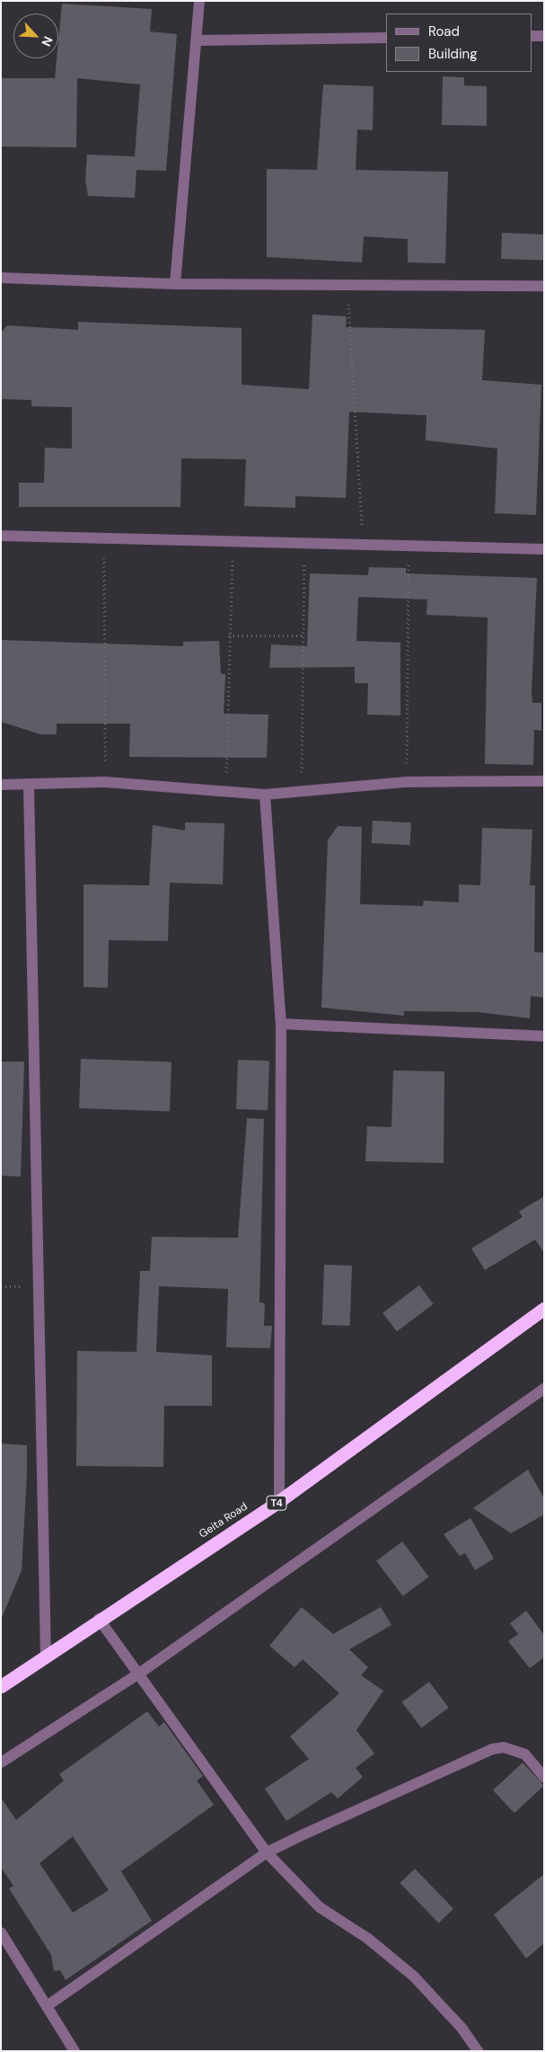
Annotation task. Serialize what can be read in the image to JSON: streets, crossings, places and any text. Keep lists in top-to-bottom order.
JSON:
{
  "streets": {
    "highway": ["T4", "Geita Road"]
  },
  "legend": ["Road", "Building"],
  "north": "bottom right"
}
